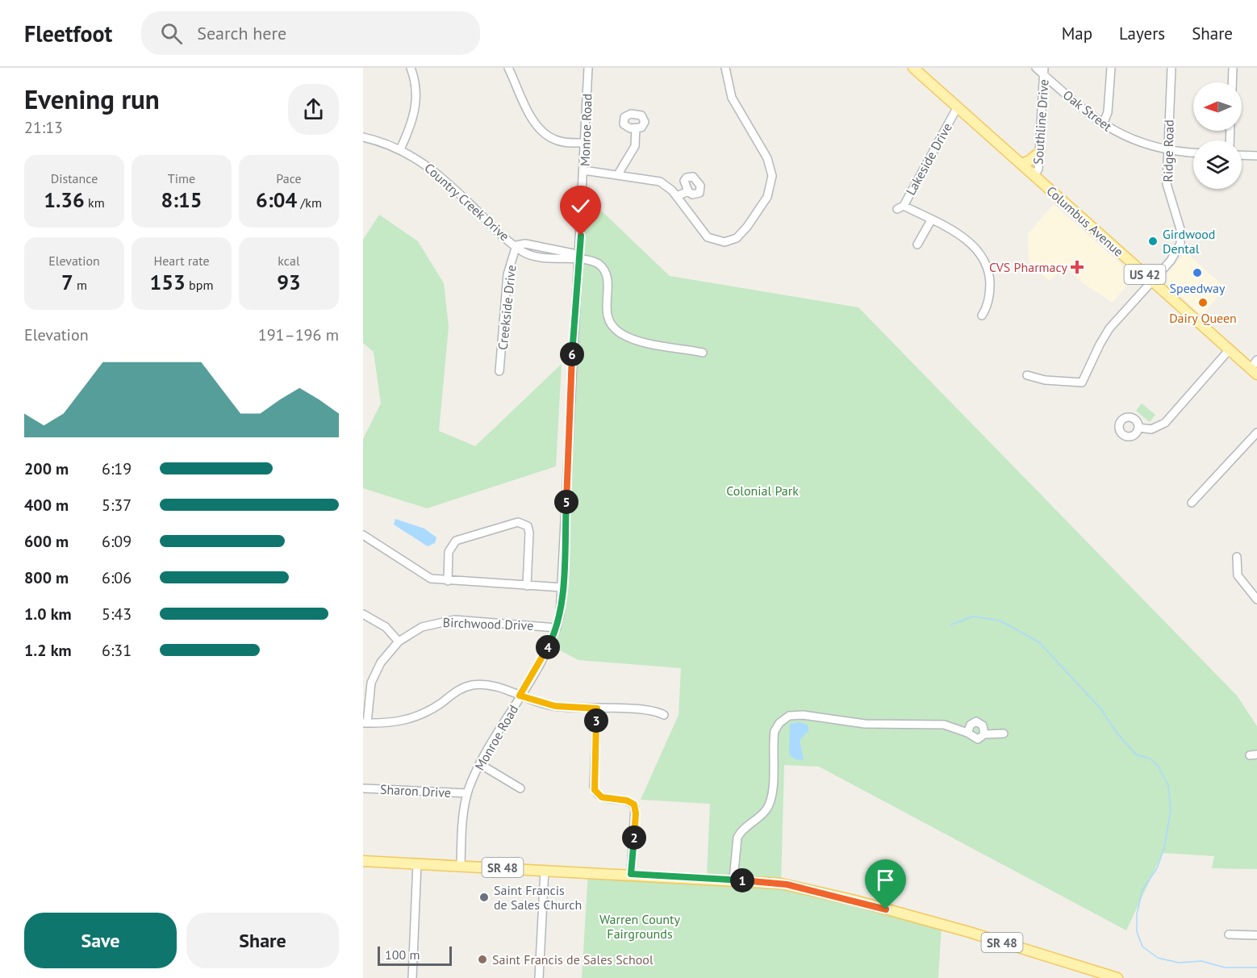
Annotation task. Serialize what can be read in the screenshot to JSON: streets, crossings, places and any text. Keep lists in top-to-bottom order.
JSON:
{
  "streets": {
    "main road": ["Columbus Avenue", "US 42", "SR 48"],
    "street": [
      "Oak Street",
      "Southline Drive",
      "Monroe Road",
      "Ridge Road",
      "Lakeside Drive",
      "Country Creek Drive",
      "Creekside Drive",
      "Birchwood Drive",
      "Sharon Drive"
    ]
  },
  "crossings": [
    ["Oak Street", "Southline Drive"],
    ["Oak Street", "Ridge Road"],
    ["Southline Drive", "Columbus Avenue"],
    ["Monroe Road", "Country Creek Drive"],
    ["Monroe Road", "Birchwood Drive"],
    ["Monroe Road", "Sharon Drive"],
    ["Monroe Road", "SR 48"],
    ["Ridge Road", "Columbus Avenue"],
    ["Lakeside Drive", "Columbus Avenue"],
    ["Country Creek Drive", "Creekside Drive"]
  ],
  "parks": ["Colonial Park", "Warren County Fairgrounds"],
  "places": {
    "other": [
      "Girdwood Dental",
      "Speedway",
      "Dairy Queen",
      "Saint Francis de Sales Church",
      "Saint Francis de Sales School"
    ],
    "health": ["CVS Pharmacy"]
  },
  "scale_bar": "100 m",
  "north": "left",
  "page": {
    "header": "Fleetfoot",
    "search": "Search here",
    "nav": ["Map", "Layers", "Share"],
    "heading": ["Evening run", "21:13"],
    "stats": [
      ["Distance", "1.36 km"],
      ["Time", "8:15"],
      ["Pace", "6:04 /km"],
      ["Elevation", "7 m"],
      ["Heart rate", "153 bpm"],
      ["kcal", "93"]
    ],
    "chart": ["Elevation", "191–196 m"],
    "pins": [
      "6",
      "5",
      "4",
      "3",
      "2",
      "1"
    ],
    "list": [
      {
        "name": "200 m",
        "note": "6:19"
      },
      {
        "name": "400 m",
        "note": "5:37"
      },
      {
        "name": "600 m",
        "note": "6:09"
      },
      {
        "name": "800 m",
        "note": "6:06"
      },
      {
        "name": "1.0 km",
        "note": "5:43"
      },
      {
        "name": "1.2 km",
        "note": "6:31"
      }
    ],
    "buttons": ["Save", "Share"],
    "scale": "100 m"
  }
}
